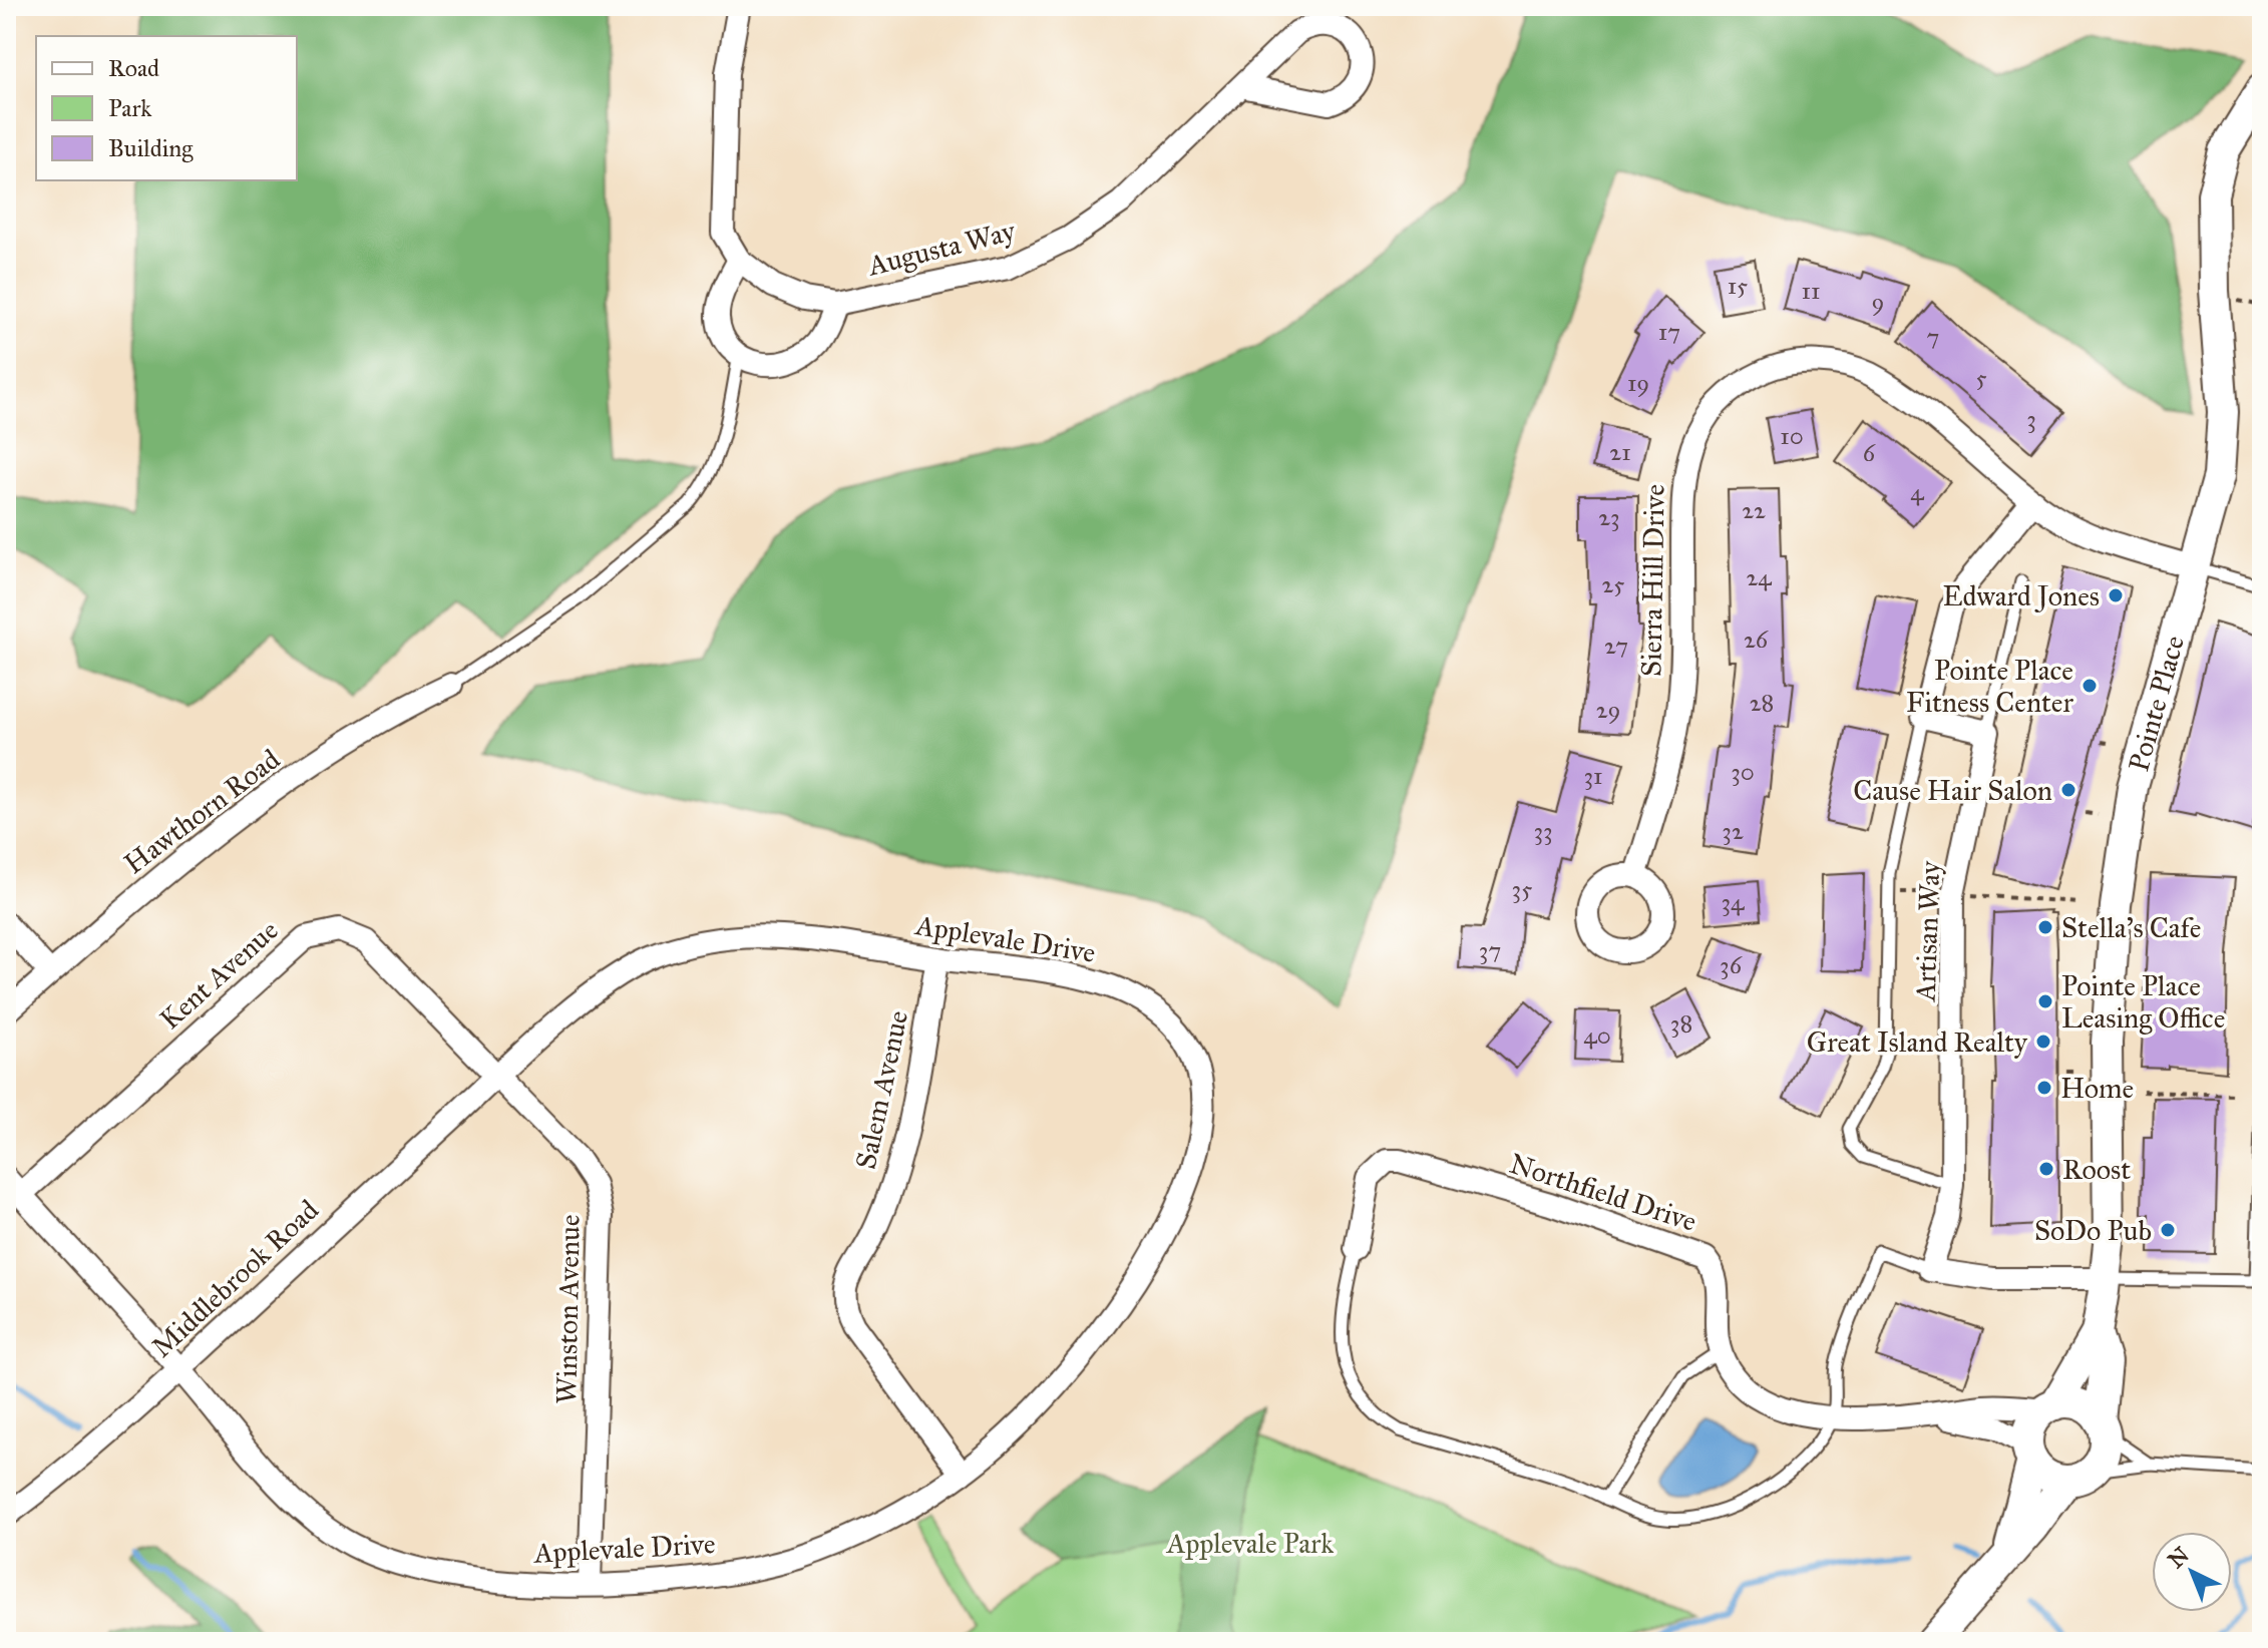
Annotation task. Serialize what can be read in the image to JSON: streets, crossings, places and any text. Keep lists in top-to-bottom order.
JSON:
{
  "streets": {
    "street": [
      "Augusta Way",
      "Sierra Hill Drive",
      "Pointe Place",
      "Hawthorn Road",
      "Artisan Way",
      "Applevale Drive",
      "Kent Avenue",
      "Salem Avenue",
      "Northfield Drive",
      "Middlebrook Road",
      "Winston Avenue"
    ]
  },
  "crossings": [
    ["Sierra Hill Drive", "Pointe Place"],
    ["Pointe Place", "Northfield Drive"],
    ["Applevale Drive", "Kent Avenue"],
    ["Applevale Drive", "Salem Avenue"],
    ["Applevale Drive", "Middlebrook Road"],
    ["Applevale Drive", "Winston Avenue"],
    ["Kent Avenue", "Middlebrook Road"],
    ["Kent Avenue", "Winston Avenue"],
    ["Middlebrook Road", "Winston Avenue"]
  ],
  "parks": ["Applevale Park"],
  "places": [
    "Edward Jones",
    "Pointe Place Fitness Center",
    "Cause Hair Salon",
    "Stella's Cafe",
    "Pointe Place Leasing Office",
    "Great Island Realty",
    "Home",
    "Roost",
    "SoDo Pub"
  ],
  "house_numbers": [
    "15",
    "11",
    "9",
    "17",
    "7",
    "5",
    "19",
    "3",
    "10",
    "21",
    "6",
    "4",
    "22",
    "23",
    "24",
    "25",
    "26",
    "27",
    "28",
    "29",
    "30",
    "31",
    "33",
    "32",
    "35",
    "34",
    "37",
    "36",
    "38",
    "40"
  ],
  "legend": ["Road", "Park", "Building"],
  "north": "top left"
}
